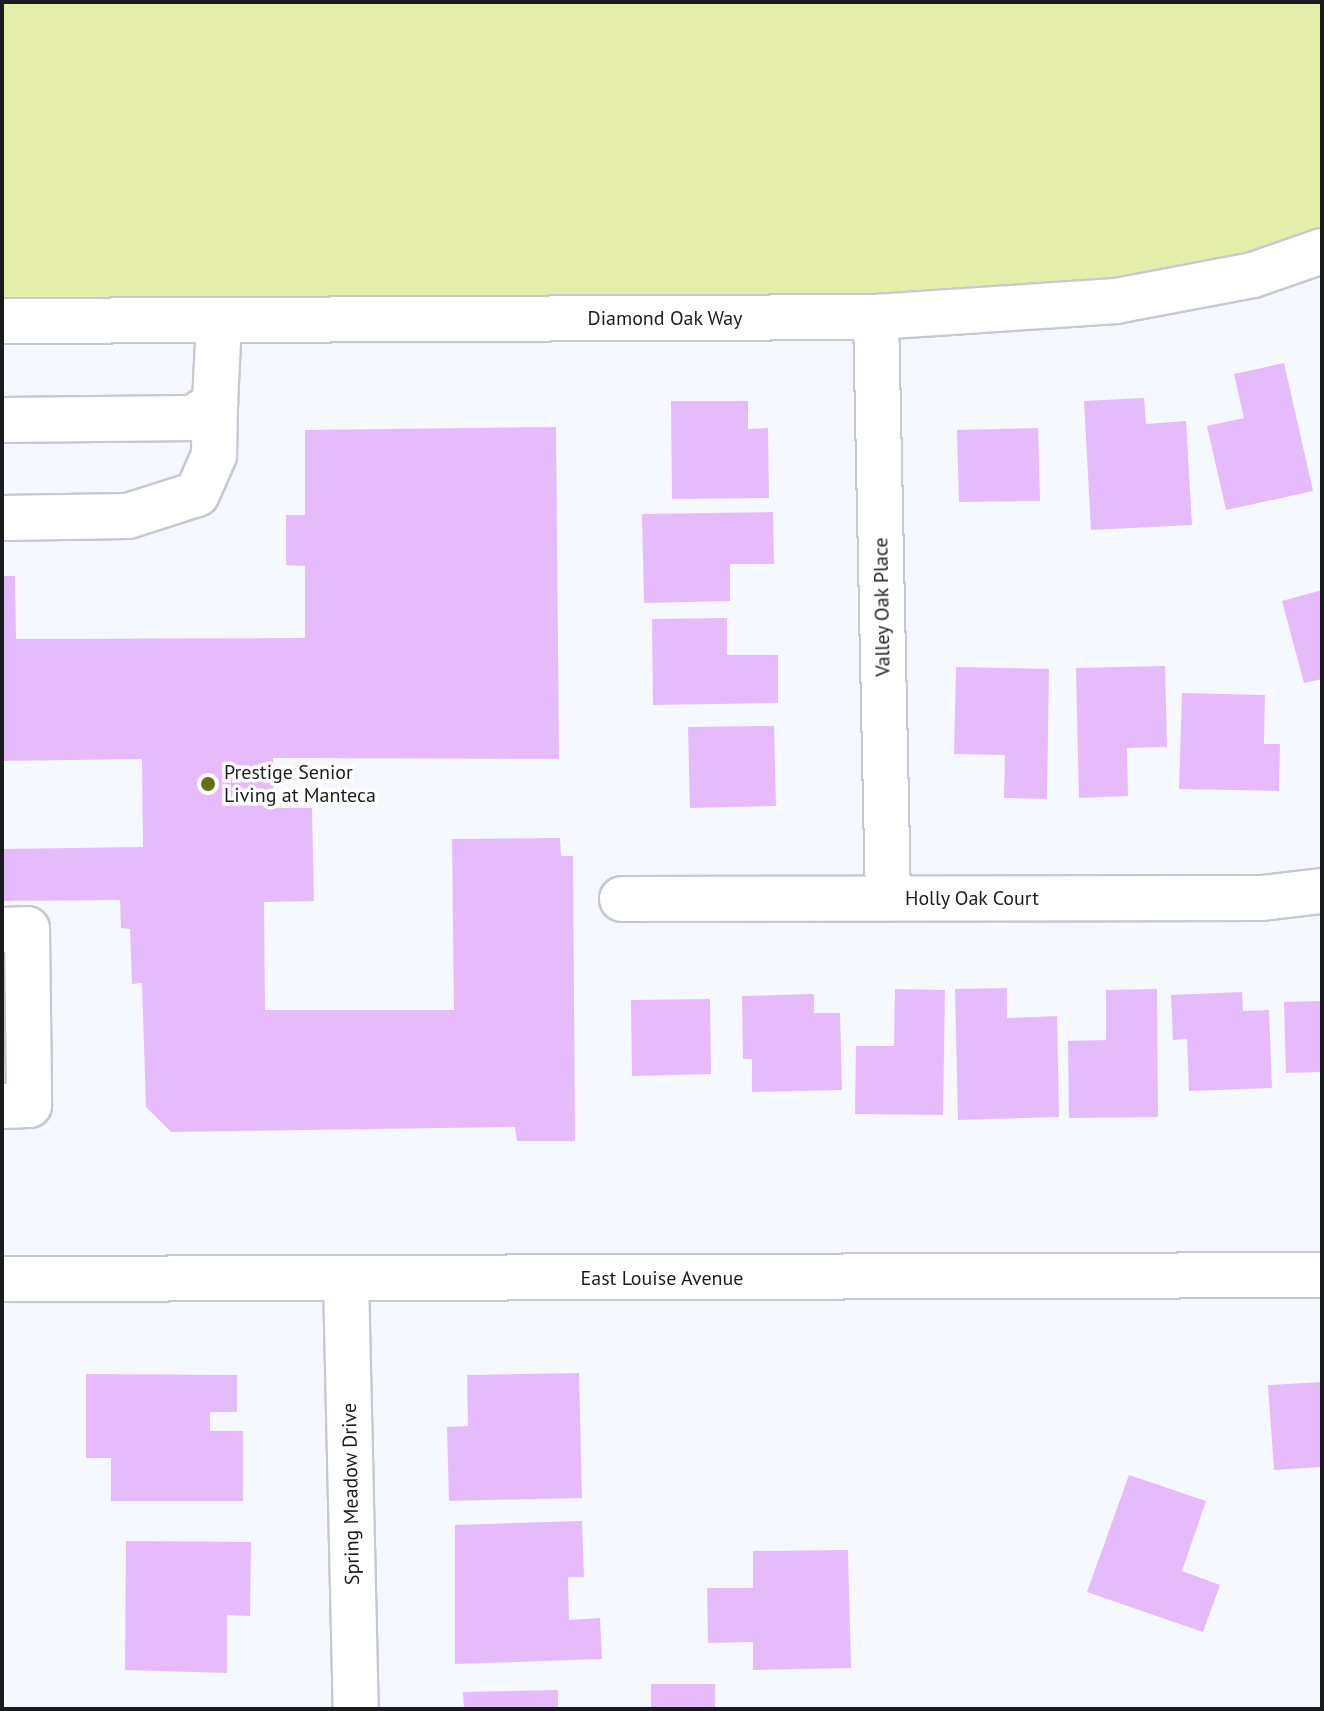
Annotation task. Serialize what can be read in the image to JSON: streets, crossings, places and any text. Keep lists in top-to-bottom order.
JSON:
{
  "streets": {
    "street": [
      "Diamond Oak Way",
      "Valley Oak Place",
      "Holly Oak Court",
      "East Louise Avenue",
      "Spring Meadow Drive"
    ]
  },
  "crossings": [
    ["Diamond Oak Way", "Valley Oak Place"],
    ["Valley Oak Place", "Holly Oak Court"],
    ["East Louise Avenue", "Spring Meadow Drive"]
  ],
  "places": ["Prestige Senior Living at Manteca"]
}
